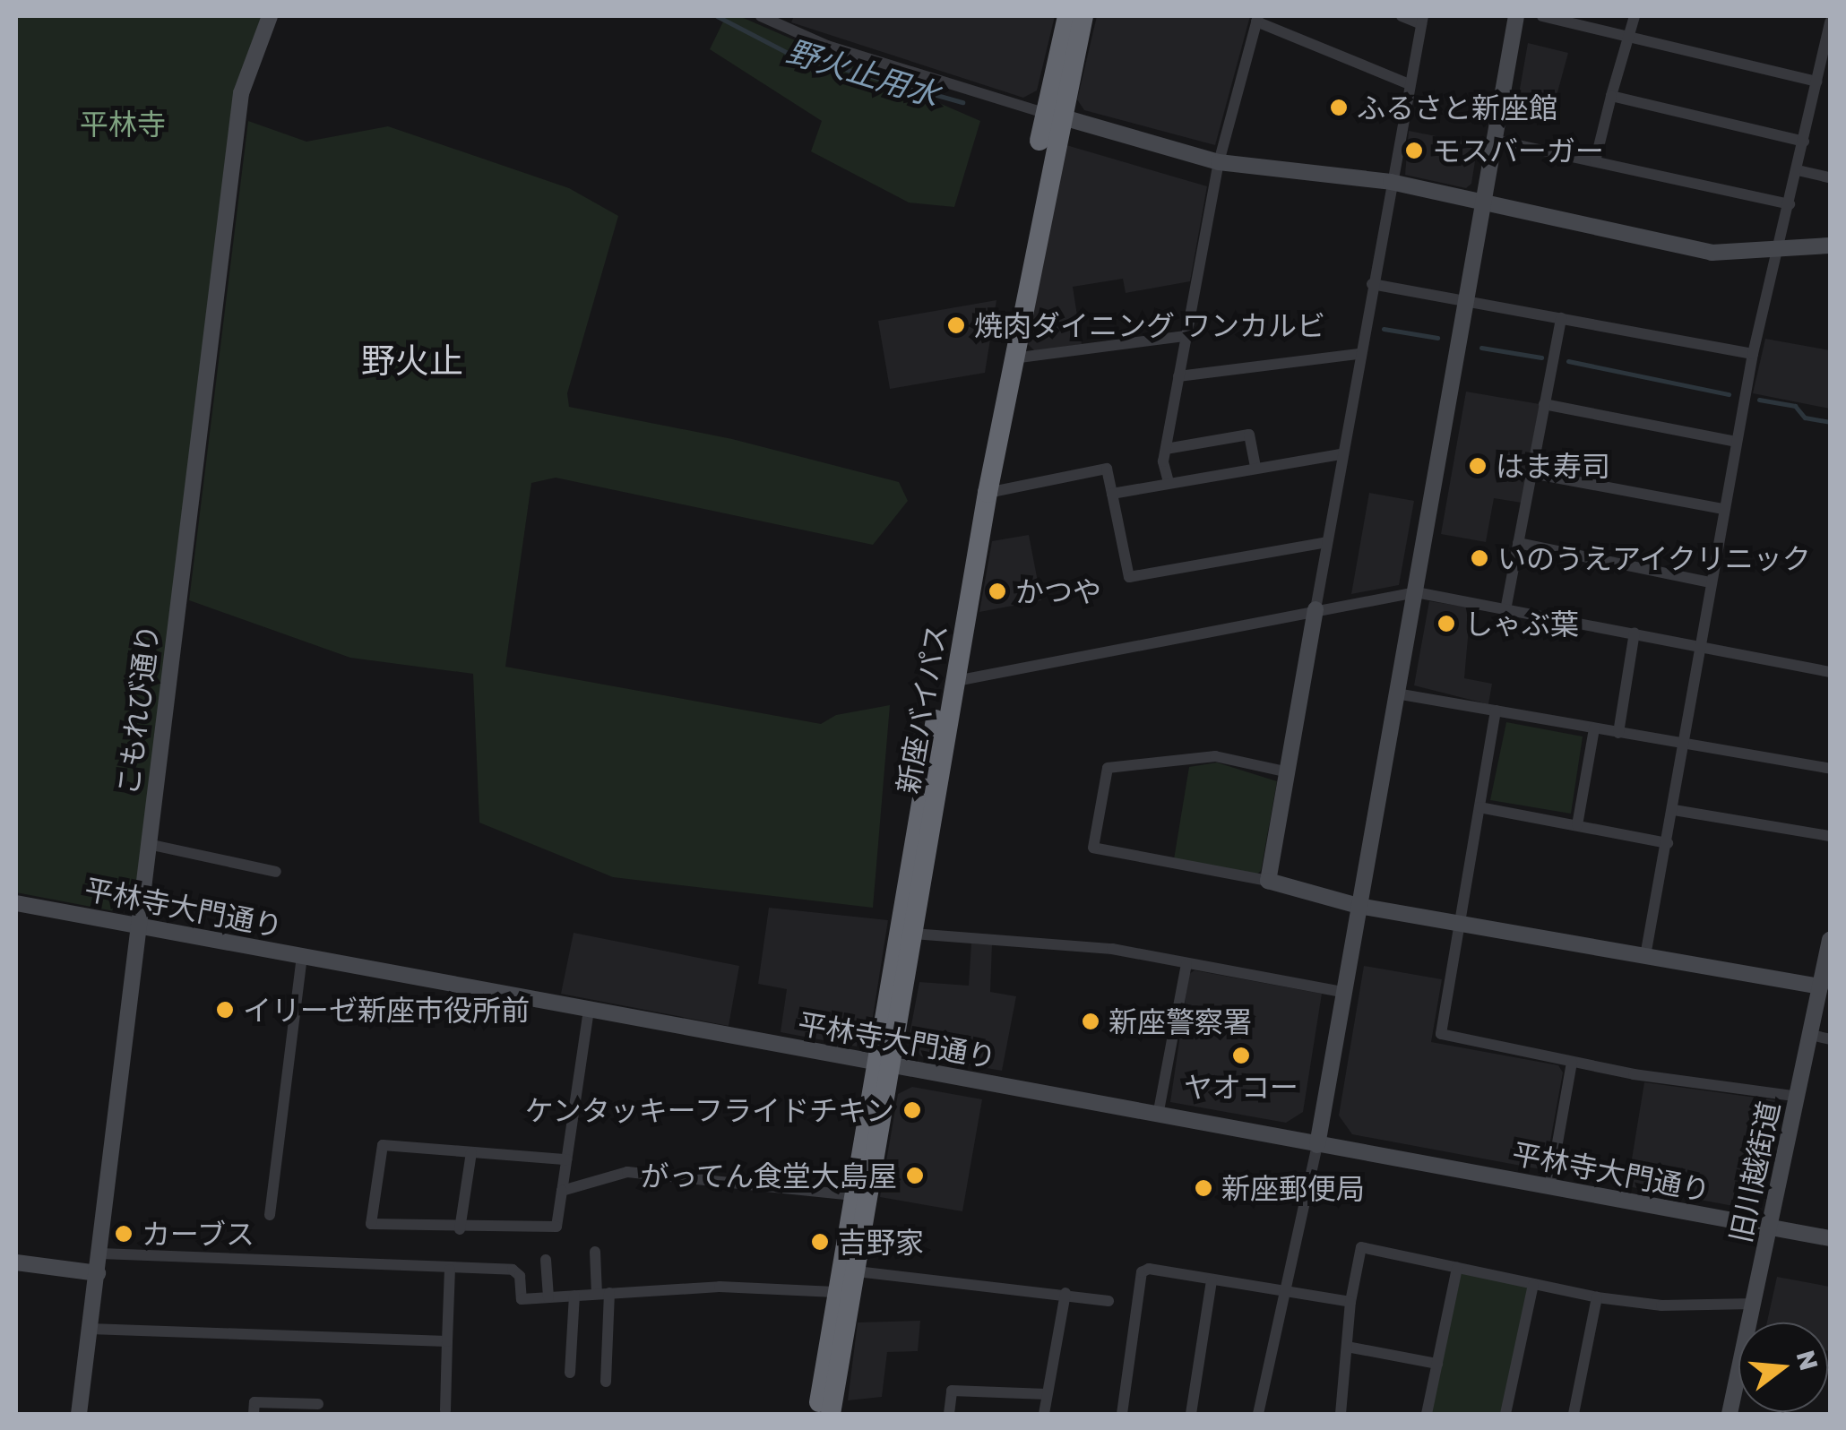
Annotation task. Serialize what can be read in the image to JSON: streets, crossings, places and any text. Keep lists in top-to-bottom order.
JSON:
{
  "streets": {
    "highway": ["新座バイパス"],
    "street": ["こもれび通り", "平林寺大門通り", "旧川越街道"]
  },
  "crossings": [
    ["新座バイパス", "平林寺大門通り"],
    ["こもれび通り", "平林寺大門通り"],
    ["平林寺大門通り", "旧川越街道"]
  ],
  "districts": ["野火止"],
  "water": ["野火止用水"],
  "parks": ["平林寺"],
  "places": [
    "ふるさと新座館",
    "モスバーガー",
    "焼肉ダイニング ワンカルビ",
    "はま寿司",
    "いのうえアイクリニック",
    "かつや",
    "しゃぶ葉",
    "イリーゼ新座市役所前",
    "新座警察署",
    "ヤオコー",
    "ケンタッキーフライドチキン",
    "がってん食堂大島屋",
    "新座郵便局",
    "カーブス",
    "吉野家"
  ],
  "north": "right"
}
